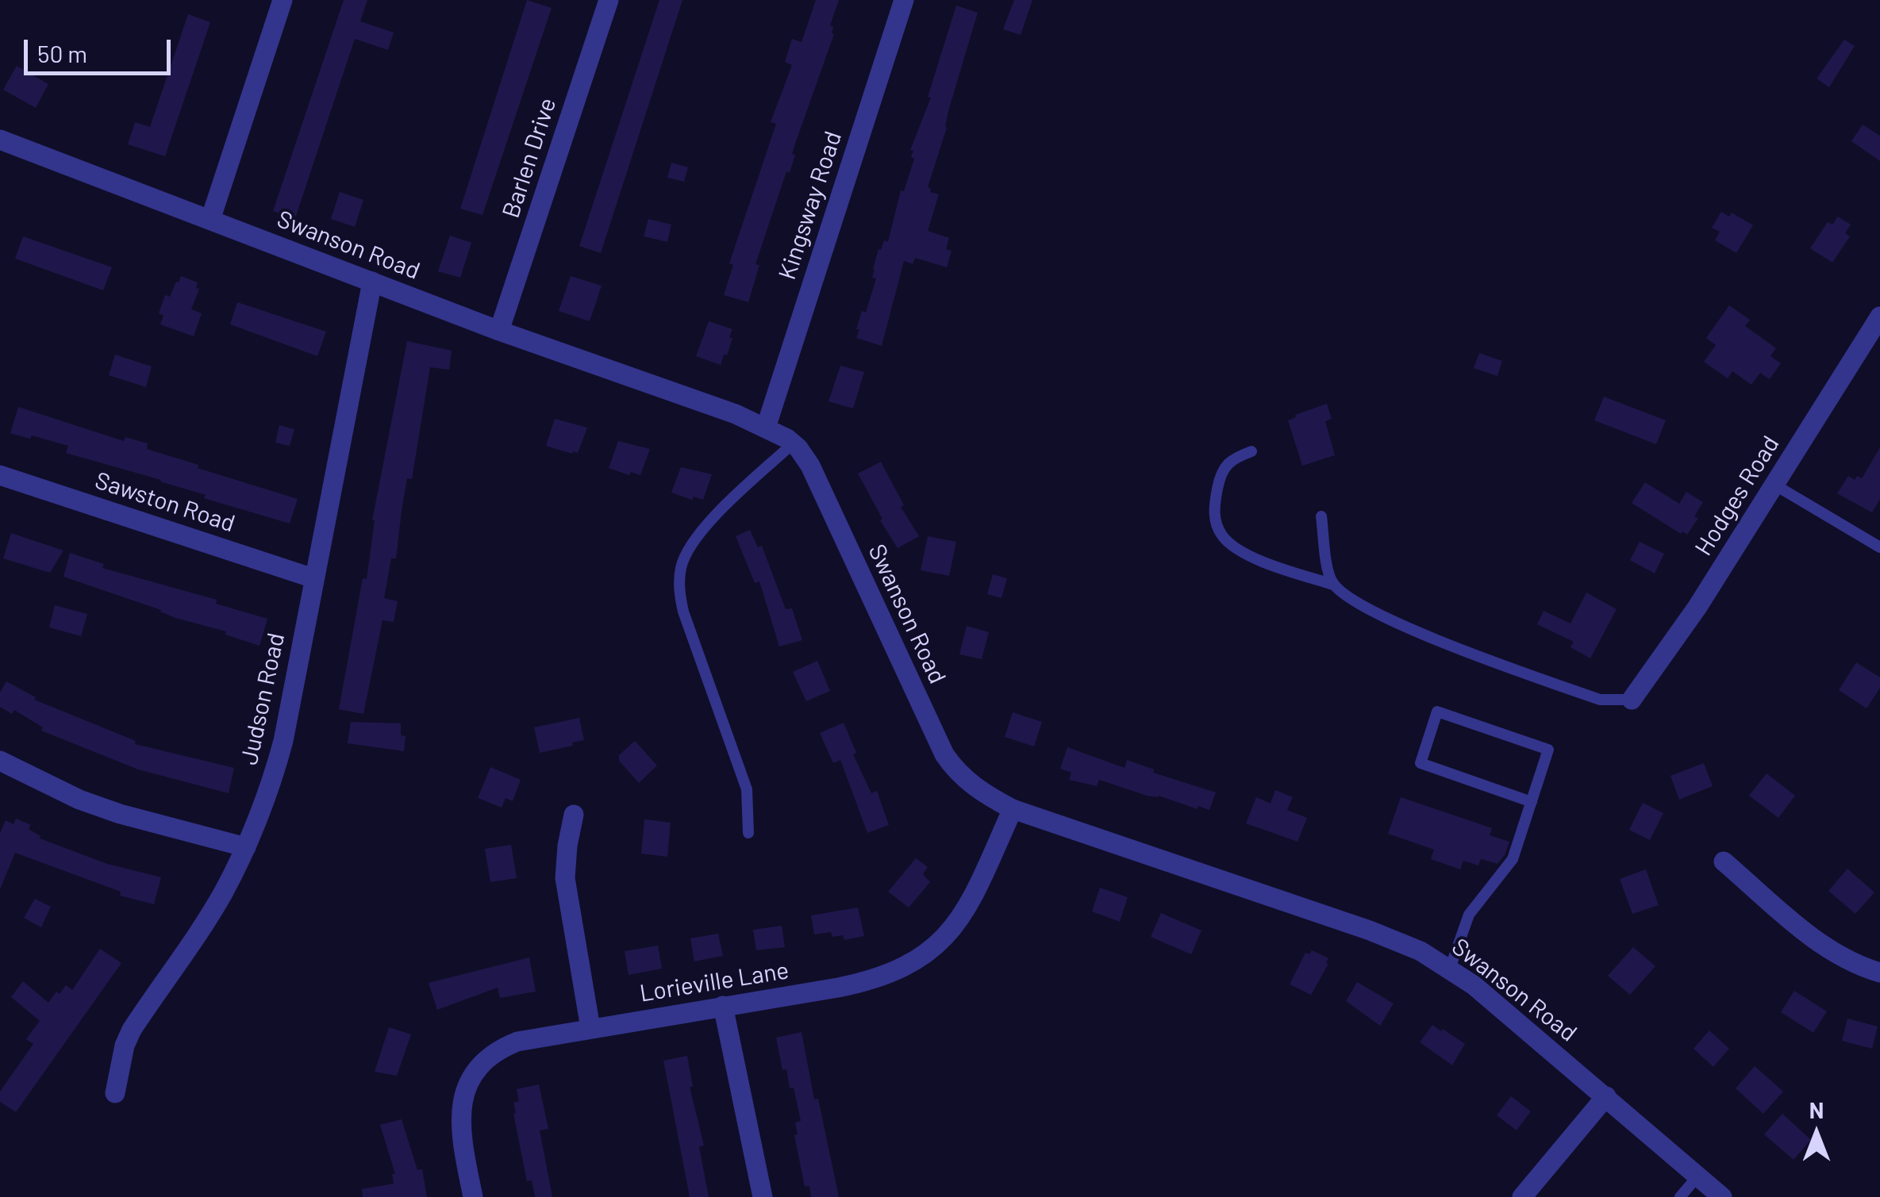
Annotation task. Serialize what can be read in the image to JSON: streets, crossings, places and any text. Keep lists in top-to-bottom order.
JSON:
{
  "streets": {
    "street": [
      "Barlen Drive",
      "Kingsway Road",
      "Swanson Road",
      "Hodges Road",
      "Sawston Road",
      "Judson Road",
      "Lorieville Lane"
    ]
  },
  "crossings": [
    ["Barlen Drive", "Swanson Road"],
    ["Kingsway Road", "Swanson Road"],
    ["Swanson Road", "Judson Road"],
    ["Swanson Road", "Lorieville Lane"],
    ["Sawston Road", "Judson Road"]
  ],
  "scale_bar": "50 m",
  "north": "top"
}
